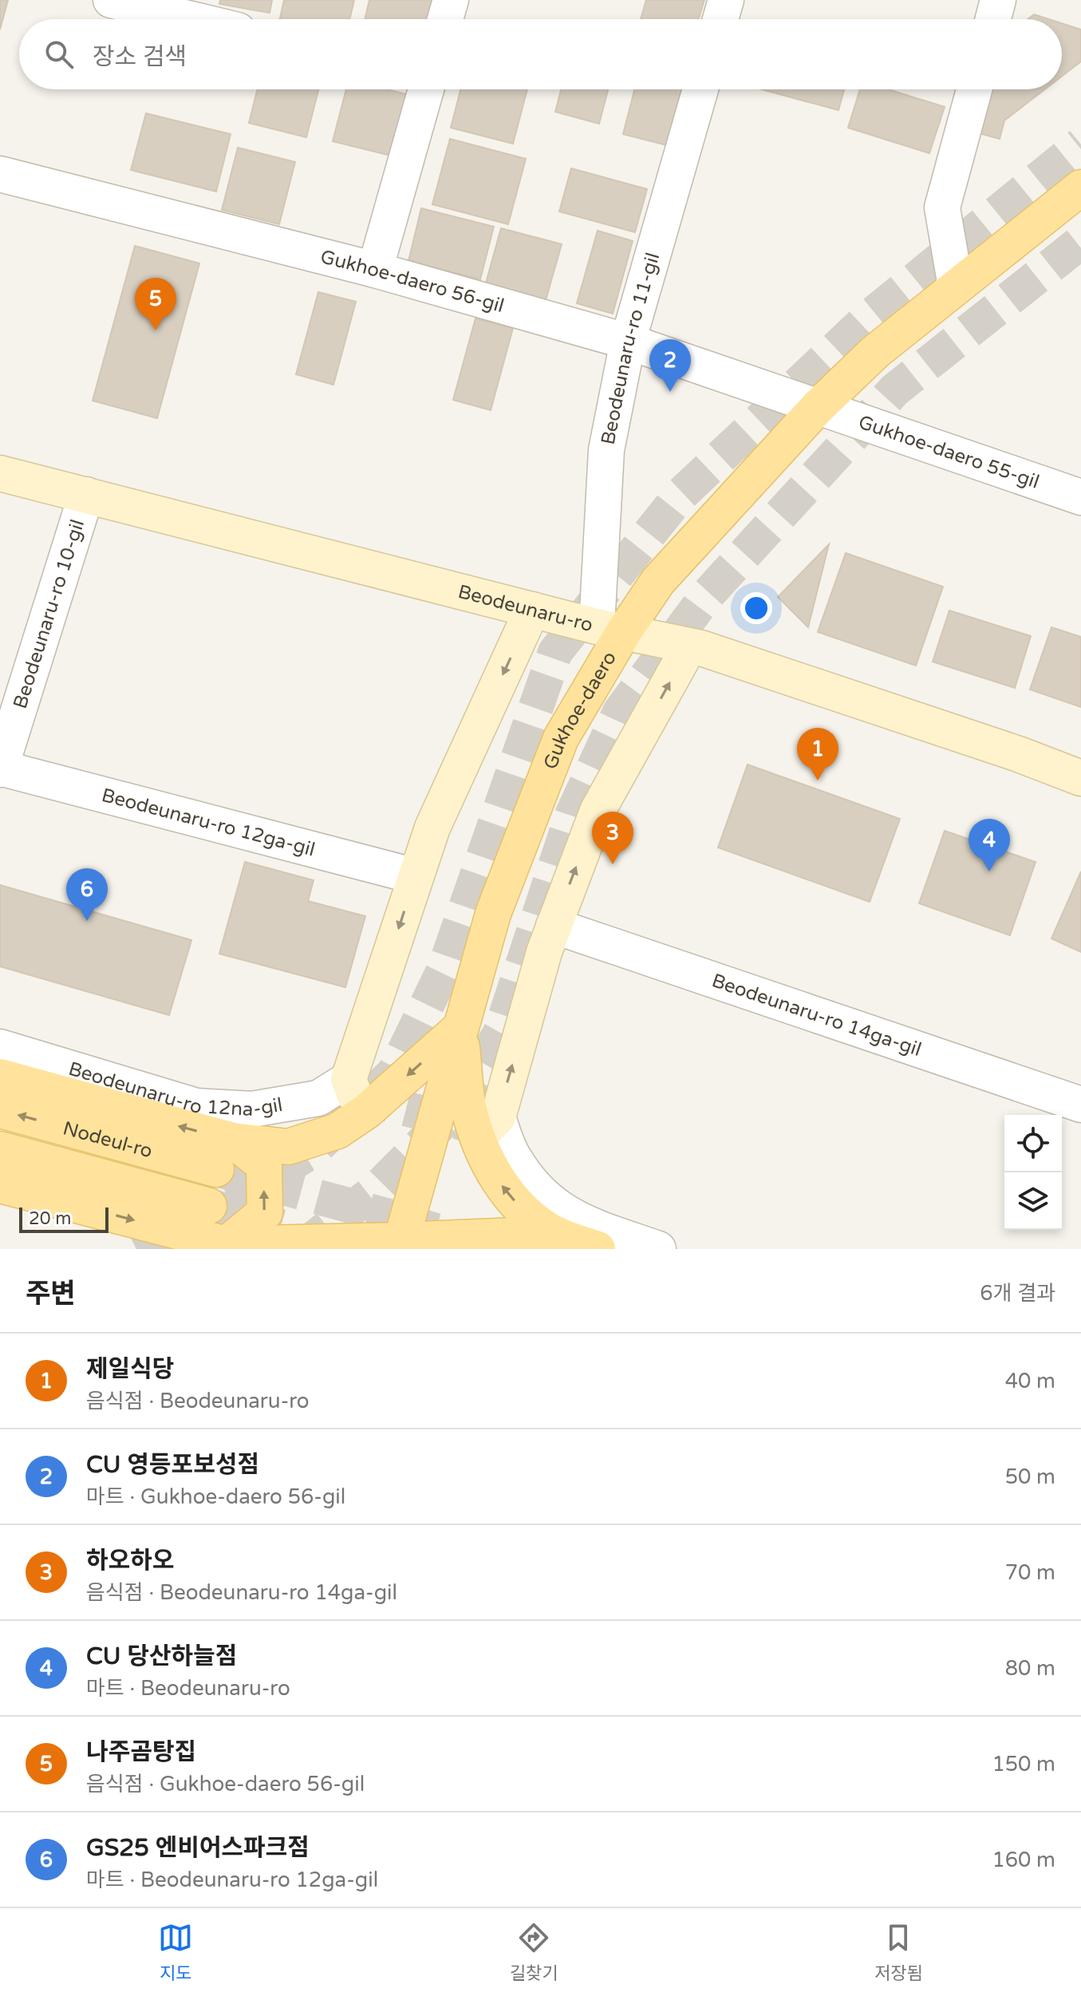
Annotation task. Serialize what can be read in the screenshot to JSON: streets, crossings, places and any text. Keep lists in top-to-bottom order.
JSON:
{
  "streets": {
    "main road": ["Beodeunaru-ro", "Gukhoe-daero", "Nodeul-ro"],
    "street": [
      "Gukhoe-daero 56-gil",
      "Beodeunaru-ro 11-gil",
      "Gukhoe-daero 55-gil",
      "Beodeunaru-ro 10-gil",
      "Beodeunaru-ro 12ga-gil",
      "Beodeunaru-ro 14ga-gil",
      "Beodeunaru-ro 12na-gil"
    ]
  },
  "crossings": [
    ["Gukhoe-daero 56-gil", "Beodeunaru-ro 11-gil"],
    ["Gukhoe-daero 56-gil", "Gukhoe-daero 55-gil"],
    ["Gukhoe-daero 56-gil", "Gukhoe-daero"],
    ["Beodeunaru-ro 11-gil", "Beodeunaru-ro"],
    ["Beodeunaru-ro 11-gil", "Gukhoe-daero"],
    ["Gukhoe-daero 55-gil", "Gukhoe-daero"],
    ["Beodeunaru-ro", "Beodeunaru-ro 10-gil"],
    ["Beodeunaru-ro", "Gukhoe-daero"],
    ["Beodeunaru-ro 10-gil", "Beodeunaru-ro 12ga-gil"]
  ],
  "scale_bar": "20 m",
  "page": {
    "search": "장소 검색",
    "pins": [
      "5",
      "2",
      "1",
      "3",
      "4",
      "6"
    ],
    "scale": "20 m",
    "heading": ["주변", "6개 결과"],
    "list": [
      {
        "mark": "1",
        "name": "제일식당",
        "note": "음식점 · Beodeunaru-ro",
        "value": "40 m"
      },
      {
        "mark": "2",
        "name": "CU 영등포보성점",
        "note": "마트 · Gukhoe-daero 56-gil",
        "value": "50 m"
      },
      {
        "mark": "3",
        "name": "하오하오",
        "note": "음식점 · Beodeunaru-ro 14ga-gil",
        "value": "70 m"
      },
      {
        "mark": "4",
        "name": "CU 당산하늘점",
        "note": "마트 · Beodeunaru-ro",
        "value": "80 m"
      },
      {
        "mark": "5",
        "name": "나주곰탕집",
        "note": "음식점 · Gukhoe-daero 56-gil",
        "value": "150 m"
      },
      {
        "mark": "6",
        "name": "GS25 엔비어스파크점",
        "note": "마트 · Beodeunaru-ro 12ga-gil",
        "value": "160 m"
      }
    ],
    "nav": ["지도", "길찾기", "저장됨"]
  }
}
